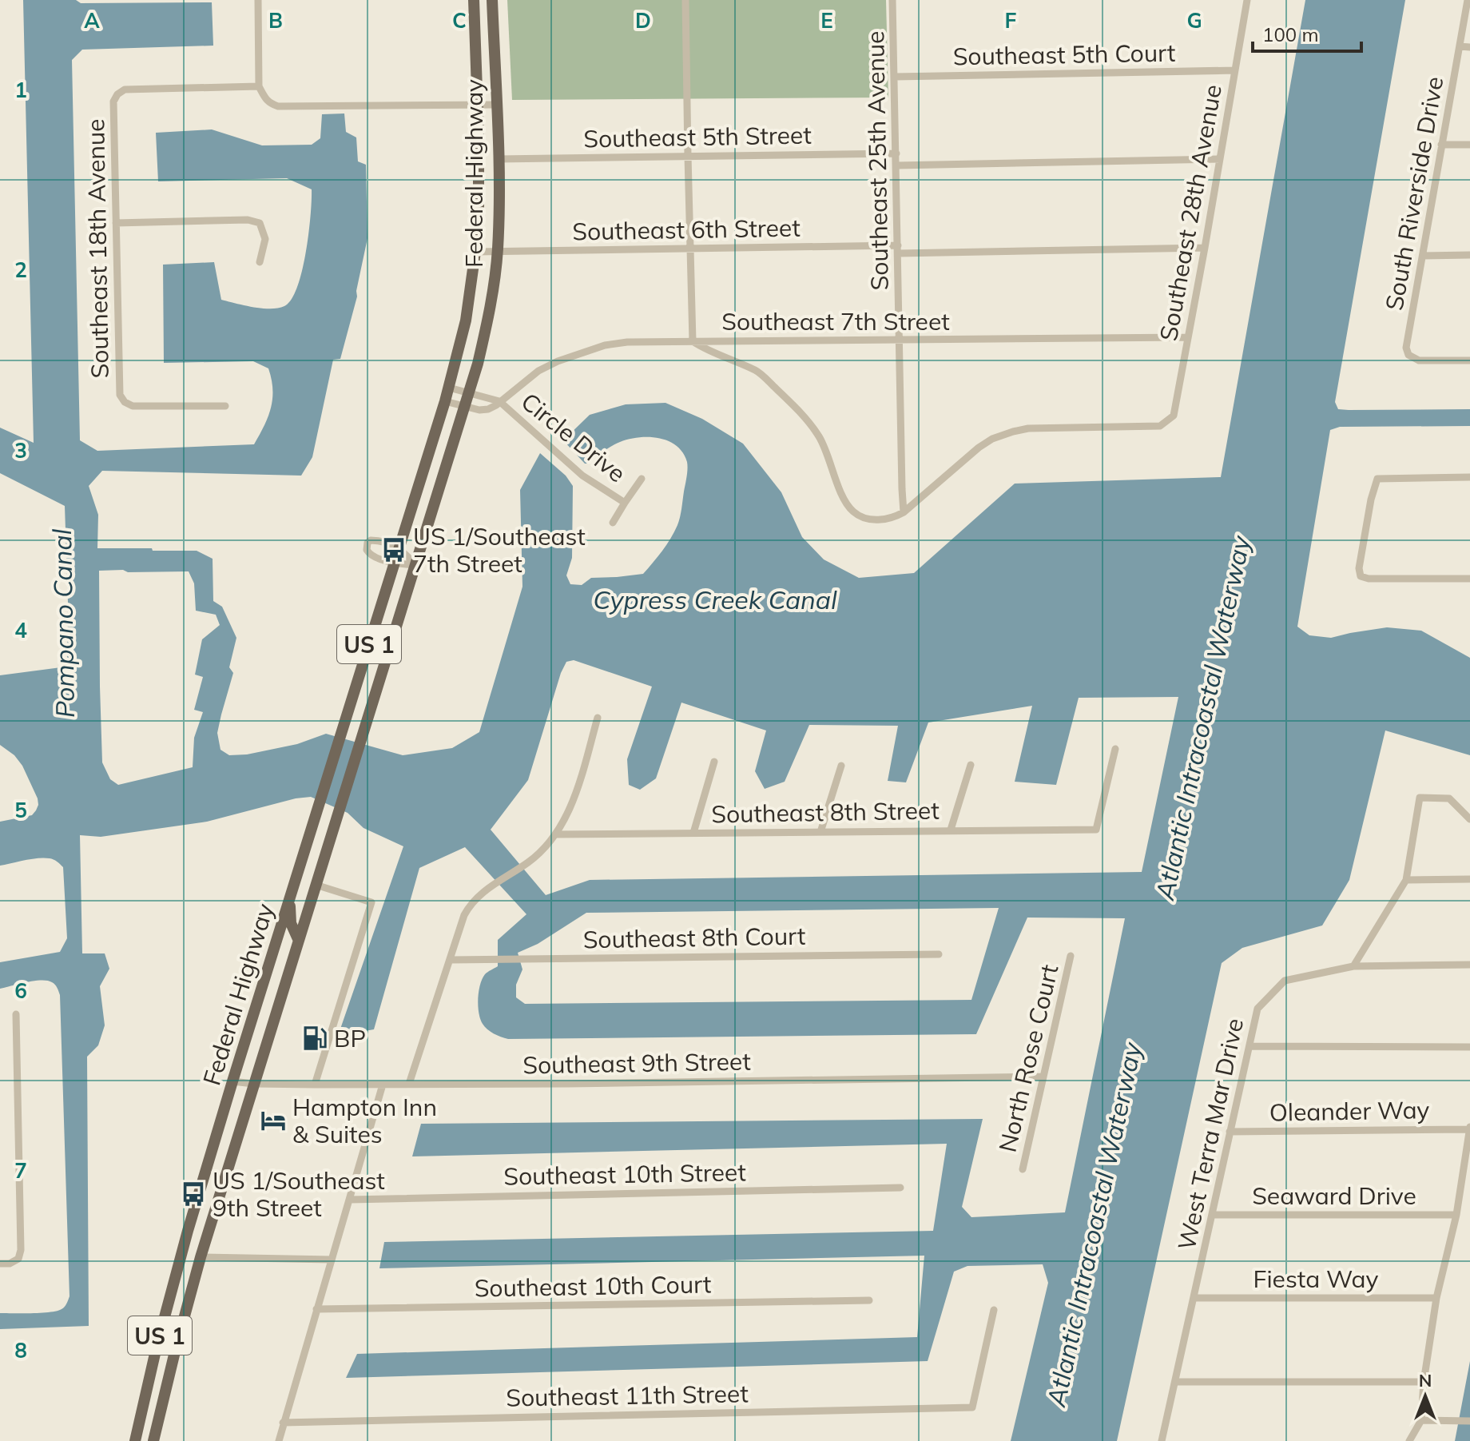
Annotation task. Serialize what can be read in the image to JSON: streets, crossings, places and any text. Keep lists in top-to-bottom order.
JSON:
{
  "streets": {
    "main road": ["Federal Highway", "US 1"],
    "street": [
      "Southeast 5th Court",
      "Southeast 5th Street",
      "Southeast 25th Avenue",
      "South Riverside Drive",
      "Southeast 28th Avenue",
      "Southeast 6th Street",
      "Southeast 18th Avenue",
      "Southeast 7th Street",
      "Circle Drive",
      "Southeast 8th Street",
      "Southeast 8th Court",
      "North Rose Court",
      "Southeast 9th Street",
      "Oleander Way",
      "West Terra Mar Drive",
      "Southeast 10th Street",
      "Seaward Drive",
      "Fiesta Way",
      "Southeast 10th Court",
      "Southeast 11th Street"
    ]
  },
  "crossings": [
    ["Southeast 5th Court", "Southeast 25th Avenue"],
    ["Southeast 5th Court", "Southeast 28th Avenue"],
    ["Southeast 5th Street", "Southeast 25th Avenue"],
    ["Southeast 5th Street", "Federal Highway"],
    ["Southeast 25th Avenue", "Southeast 28th Avenue"],
    ["Southeast 25th Avenue", "Southeast 6th Street"],
    ["Southeast 25th Avenue", "Southeast 7th Street"],
    ["Federal Highway", "Southeast 6th Street"],
    ["Federal Highway", "Southeast 7th Street"],
    ["Federal Highway", "Southeast 9th Street"],
    ["Southeast 28th Avenue", "Southeast 6th Street"],
    ["Southeast 28th Avenue", "Southeast 7th Street"],
    ["Southeast 7th Street", "Circle Drive"],
    ["North Rose Court", "Southeast 9th Street"],
    ["Oleander Way", "West Terra Mar Drive"],
    ["West Terra Mar Drive", "Seaward Drive"],
    ["West Terra Mar Drive", "Fiesta Way"]
  ],
  "water": ["Cypress Creek Canal", "Pompano Canal", "Atlantic Intracoastal Waterway"],
  "places": {
    "bus stop": ["US 1/Southeast 7th Street", "US 1/Southeast 9th Street"],
    "fuel station": ["BP"],
    "hotel": ["Hampton Inn & Suites"]
  },
  "scale_bar": "100 m",
  "north": "top",
  "grid": {
    "columns": [
      "A",
      "B",
      "C",
      "D",
      "E",
      "F",
      "G"
    ],
    "rows": [
      "1",
      "2",
      "3",
      "4",
      "5",
      "6",
      "7",
      "8"
    ]
  }
}
